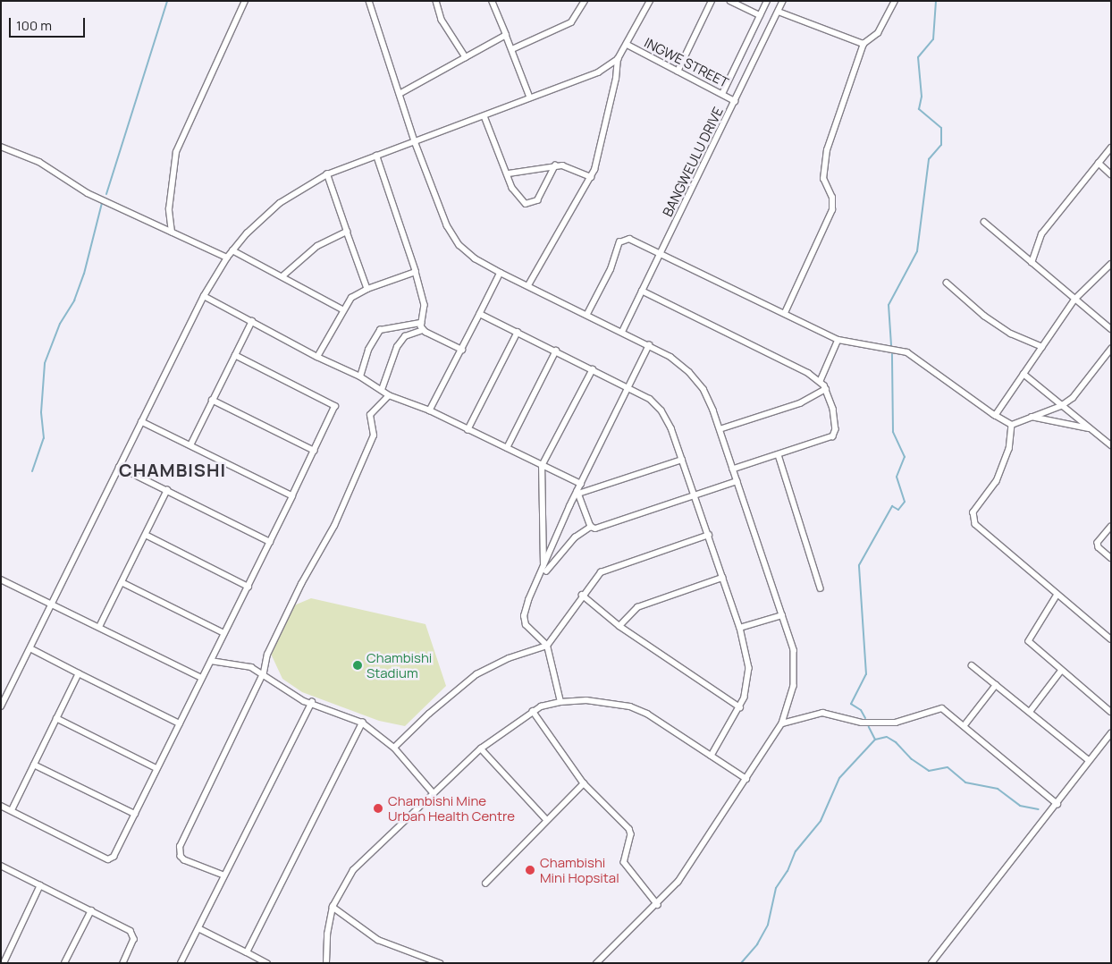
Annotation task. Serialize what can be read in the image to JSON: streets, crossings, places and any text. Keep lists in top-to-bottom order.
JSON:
{
  "streets": {
    "street": ["INGWE STREET", "BANGWEULU DRIVE"]
  },
  "crossings": [
    ["INGWE STREET", "BANGWEULU DRIVE"]
  ],
  "districts": ["CHAMBISHI"],
  "places": ["Chambishi Stadium", "Chambishi Mine Urban Health Centre", "Chambishi Mini Hopsital"],
  "scale_bar": "100 m"
}
